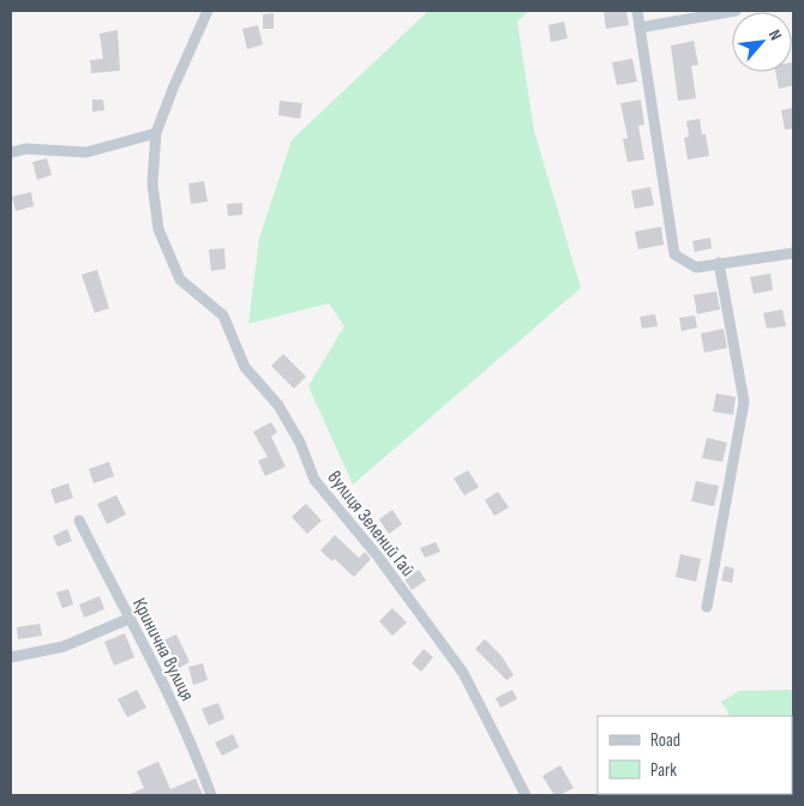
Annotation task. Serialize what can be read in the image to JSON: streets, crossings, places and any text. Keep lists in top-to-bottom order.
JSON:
{
  "streets": {
    "street": ["вулиця Зелений Гай", "Кринична вулиця"]
  },
  "legend": ["Road", "Park"],
  "north": "top right"
}
